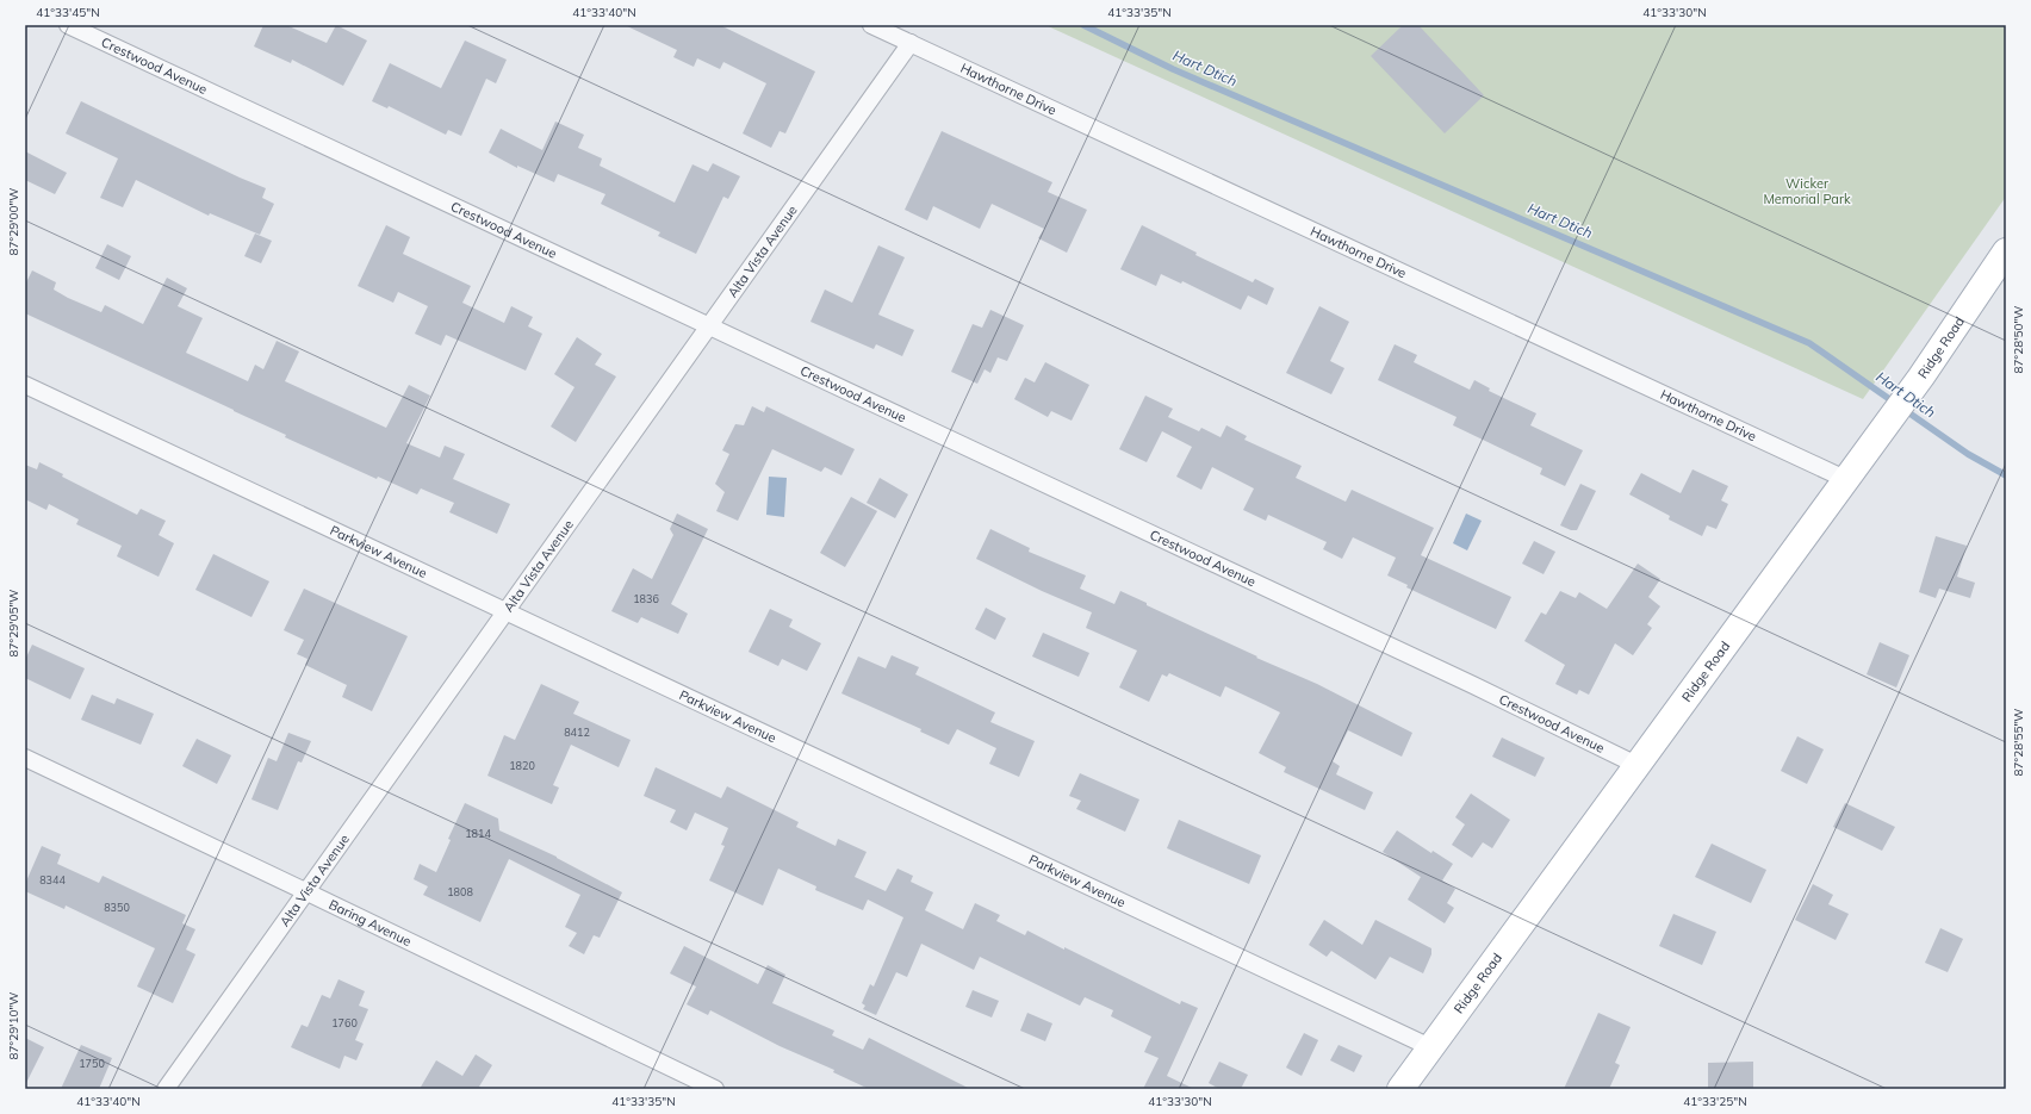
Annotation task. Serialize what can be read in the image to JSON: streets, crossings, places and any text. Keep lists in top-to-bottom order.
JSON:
{
  "streets": {
    "main road": ["Ridge Road"],
    "street": [
      "Crestwood Avenue",
      "Hawthorne Drive",
      "Alta Vista Avenue",
      "Parkview Avenue",
      "Baring Avenue"
    ]
  },
  "crossings": [
    ["Crestwood Avenue", "Alta Vista Avenue"],
    ["Crestwood Avenue", "Ridge Road"],
    ["Hawthorne Drive", "Alta Vista Avenue"],
    ["Hawthorne Drive", "Ridge Road"],
    ["Alta Vista Avenue", "Parkview Avenue"],
    ["Alta Vista Avenue", "Baring Avenue"],
    ["Ridge Road", "Parkview Avenue"]
  ],
  "water": ["Hart Dtich"],
  "parks": ["Wicker Memorial Park"],
  "house_numbers": [
    "1836",
    "8412",
    "1820",
    "1814",
    "8344",
    "1808",
    "8350",
    "1760",
    "1750"
  ],
  "coordinates": [
    "41°33'45\"N",
    "41°33'40\"N",
    "41°33'35\"N",
    "41°33'30\"N",
    "87°29'00\"W",
    "87°28'50\"W",
    "87°29'05\"W",
    "87°28'55\"W",
    "87°29'10\"W",
    "41°33'25\"N"
  ]
}
